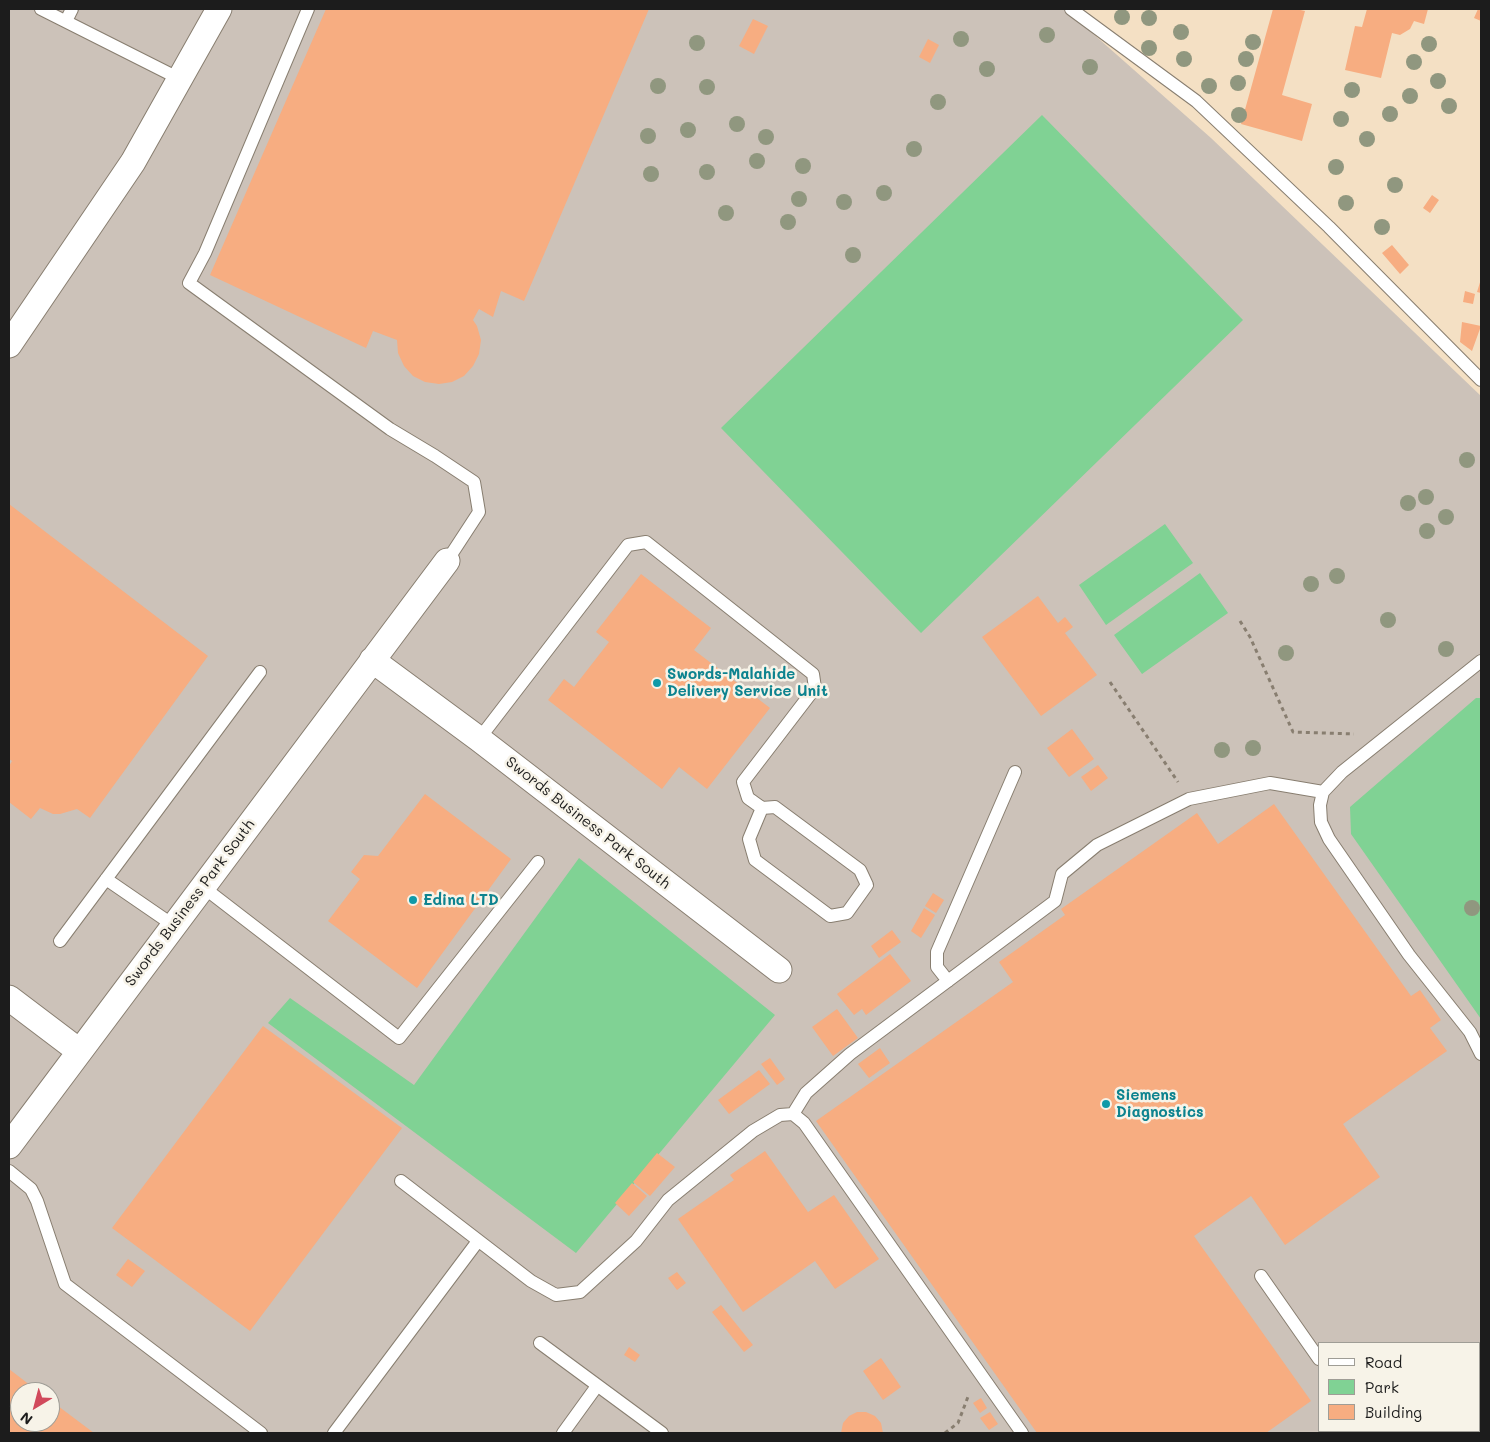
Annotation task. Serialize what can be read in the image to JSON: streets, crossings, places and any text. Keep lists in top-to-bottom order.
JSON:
{
  "streets": {
    "street": ["Swords Business Park South"]
  },
  "places": ["Swords-Malahide Delivery Service Unit", "Edina LTD", "Siemens Diagnostics"],
  "legend": ["Road", "Park", "Building"],
  "north": "bottom left"
}
